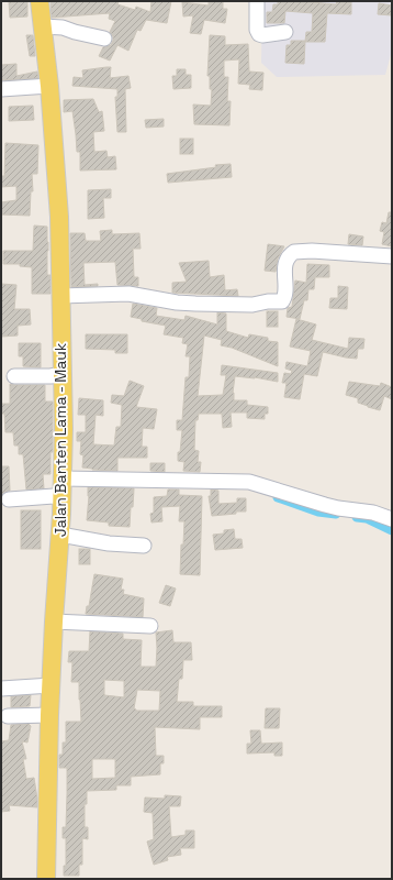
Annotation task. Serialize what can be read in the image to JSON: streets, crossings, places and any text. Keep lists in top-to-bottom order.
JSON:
{
  "streets": {
    "main road": ["Jalan Banten Lama - Mauk"]
  }
}
